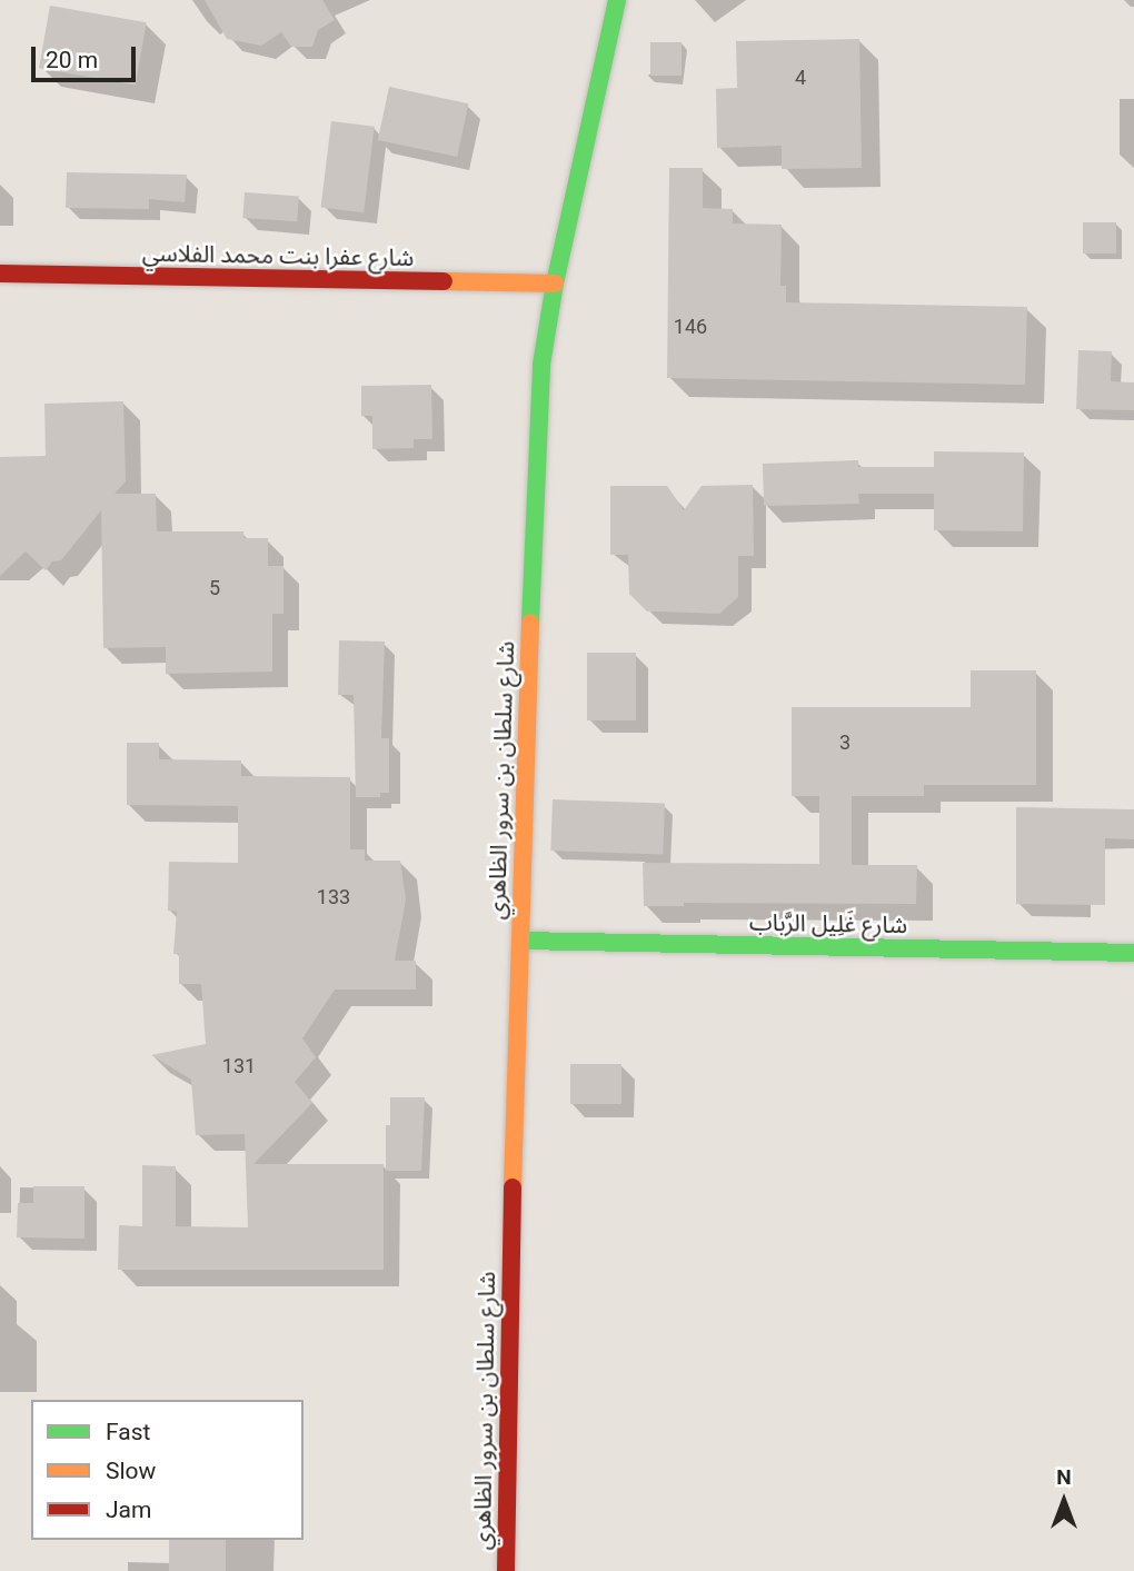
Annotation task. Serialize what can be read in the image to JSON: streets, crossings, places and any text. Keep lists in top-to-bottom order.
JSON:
{
  "streets": {
    "street": ["شارع عفرا بنت محمد الفلاسي", "شارع سلطان بن سرور الظاهري", "شارع غَلِيل الرَّباب"]
  },
  "crossings": [
    ["شارع عفرا بنت محمد الفلاسي", "شارع سلطان بن سرور الظاهري"],
    ["شارع سلطان بن سرور الظاهري", "شارع غَلِيل الرَّباب"]
  ],
  "house_numbers": [
    "4",
    "146",
    "5",
    "3",
    "133",
    "131"
  ],
  "legend": ["Fast", "Slow", "Jam"],
  "scale_bar": "20 m",
  "north": "top"
}
